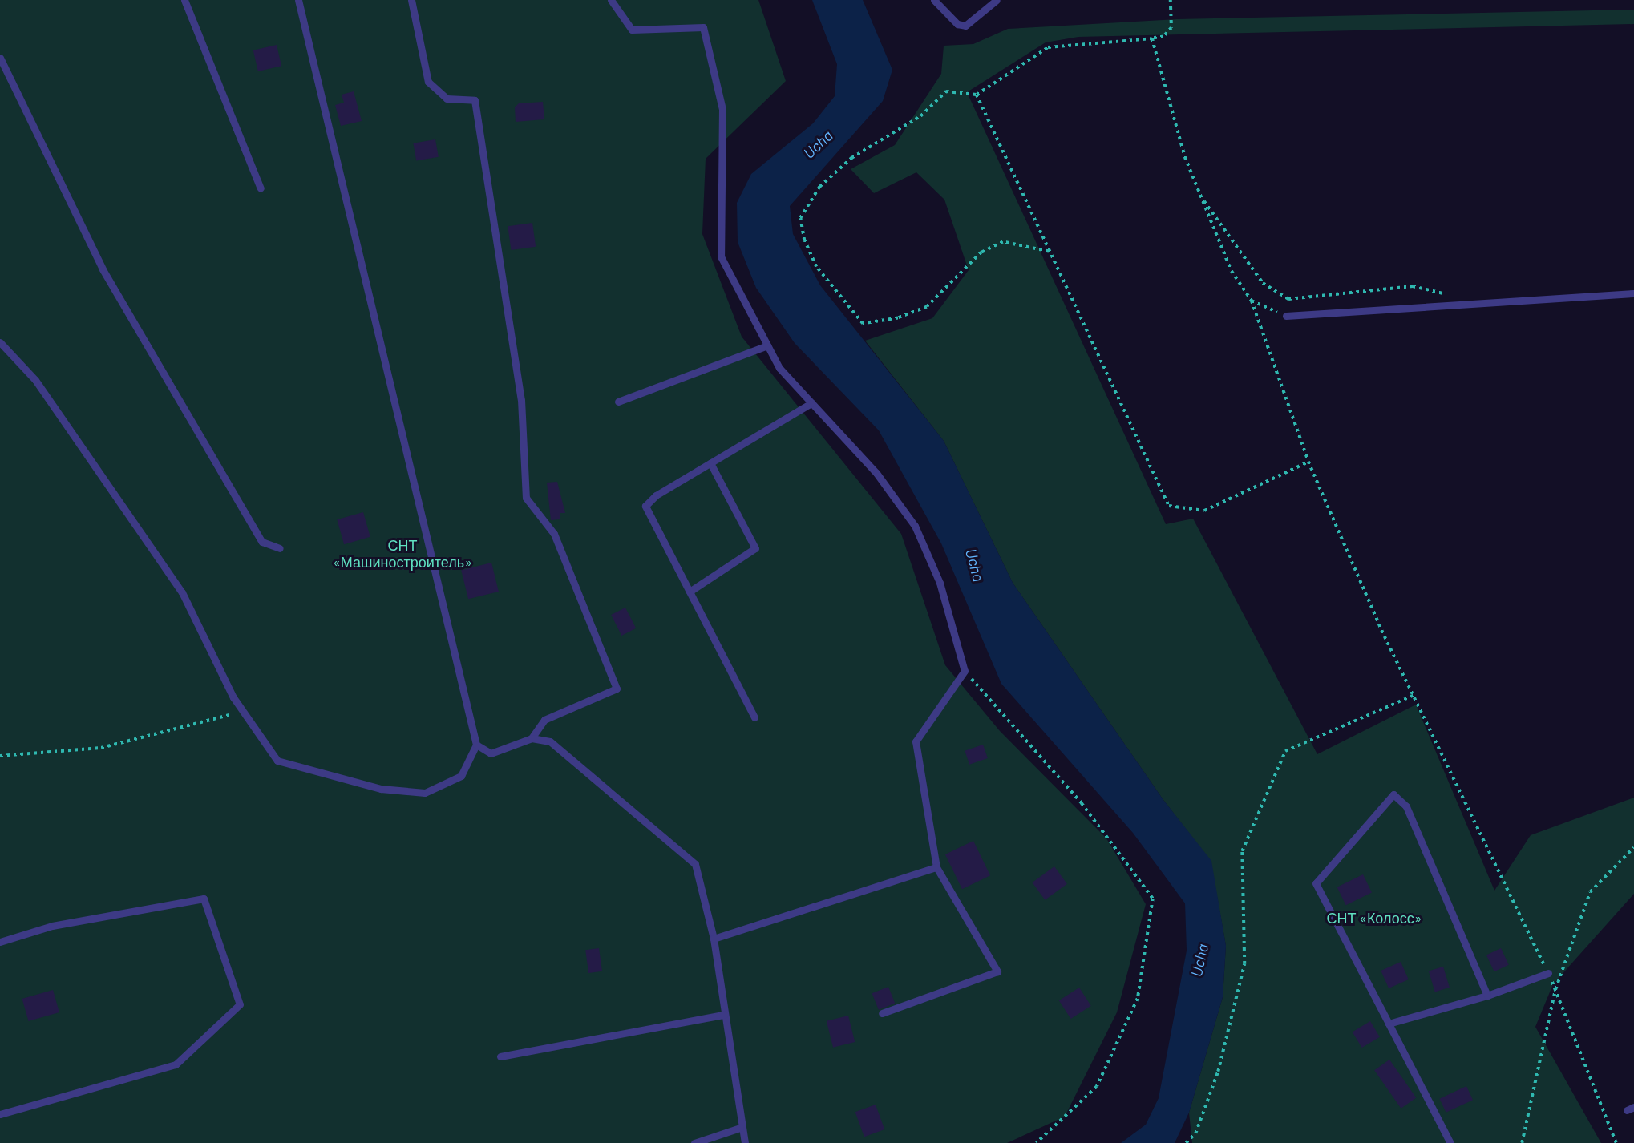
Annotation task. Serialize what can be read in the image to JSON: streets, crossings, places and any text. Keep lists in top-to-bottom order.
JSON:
{
  "water": ["Ucha"],
  "parks": ["СНТ «Машиностроитель»", "СНТ «Колосс»"]
}
